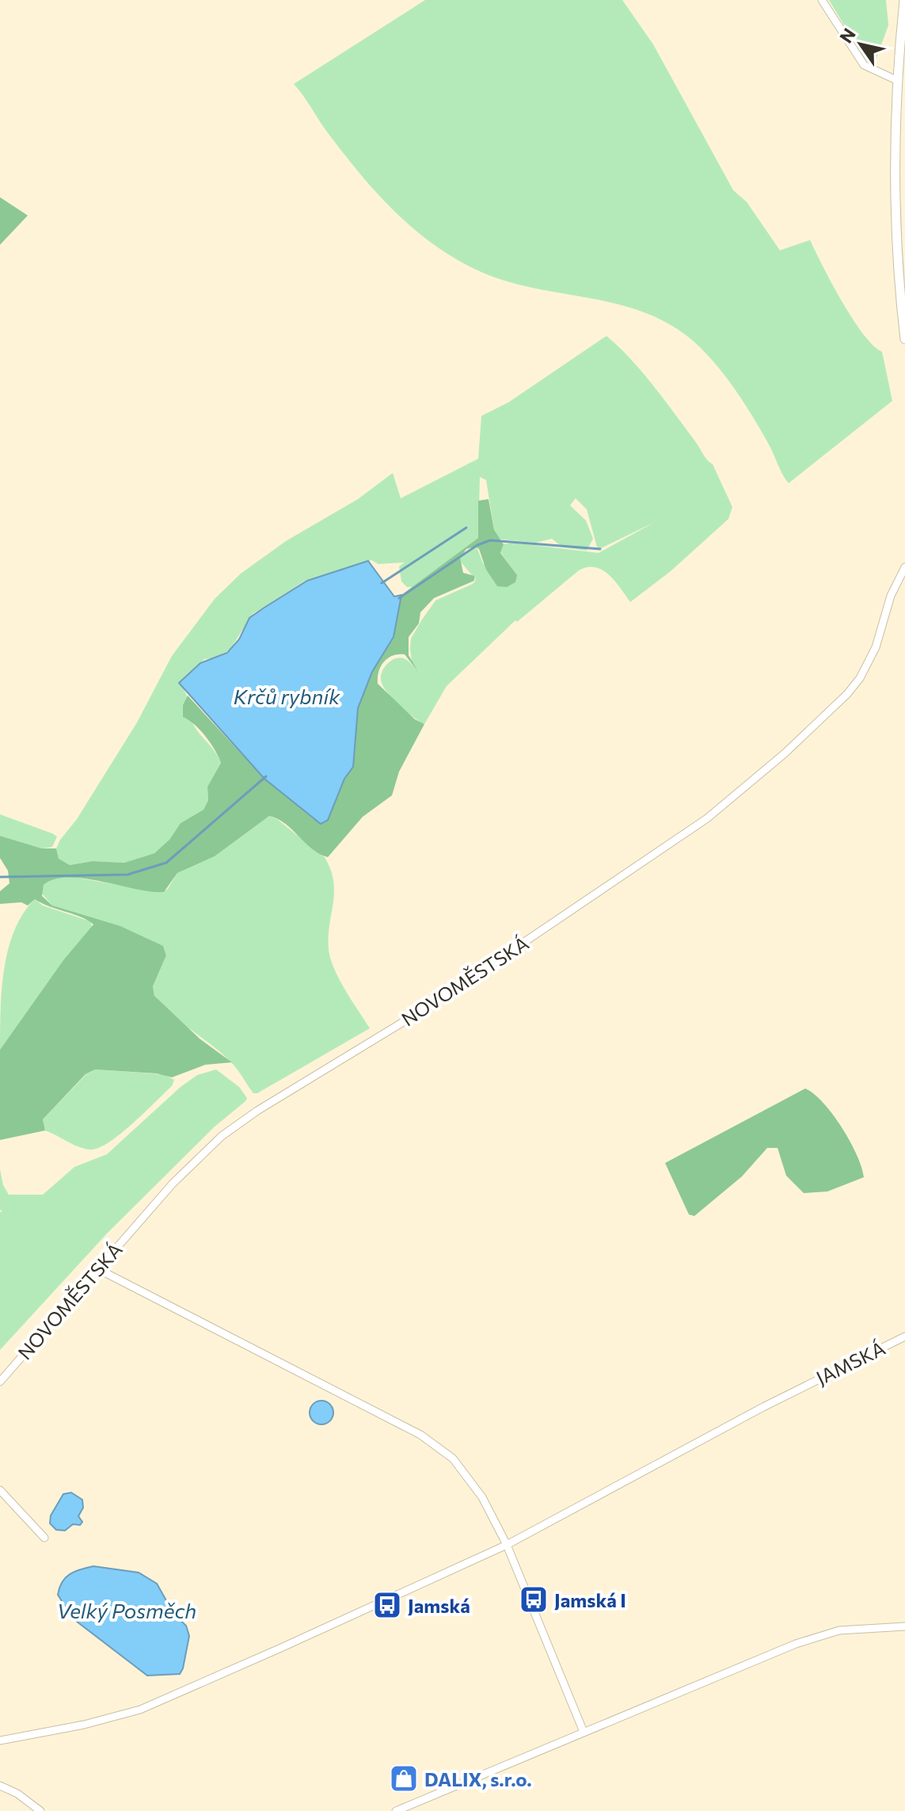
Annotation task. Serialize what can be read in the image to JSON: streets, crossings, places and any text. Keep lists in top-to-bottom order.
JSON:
{
  "streets": {
    "street": ["NOVOMĚSTSKÁ", "JAMSKÁ"]
  },
  "water": ["Krčů rybník", "Velký Posměch"],
  "places": {
    "bus stop": ["Jamská I", "Jamská"],
    "shop": ["DALIX, s.r.o."]
  },
  "north": "top left"
}
